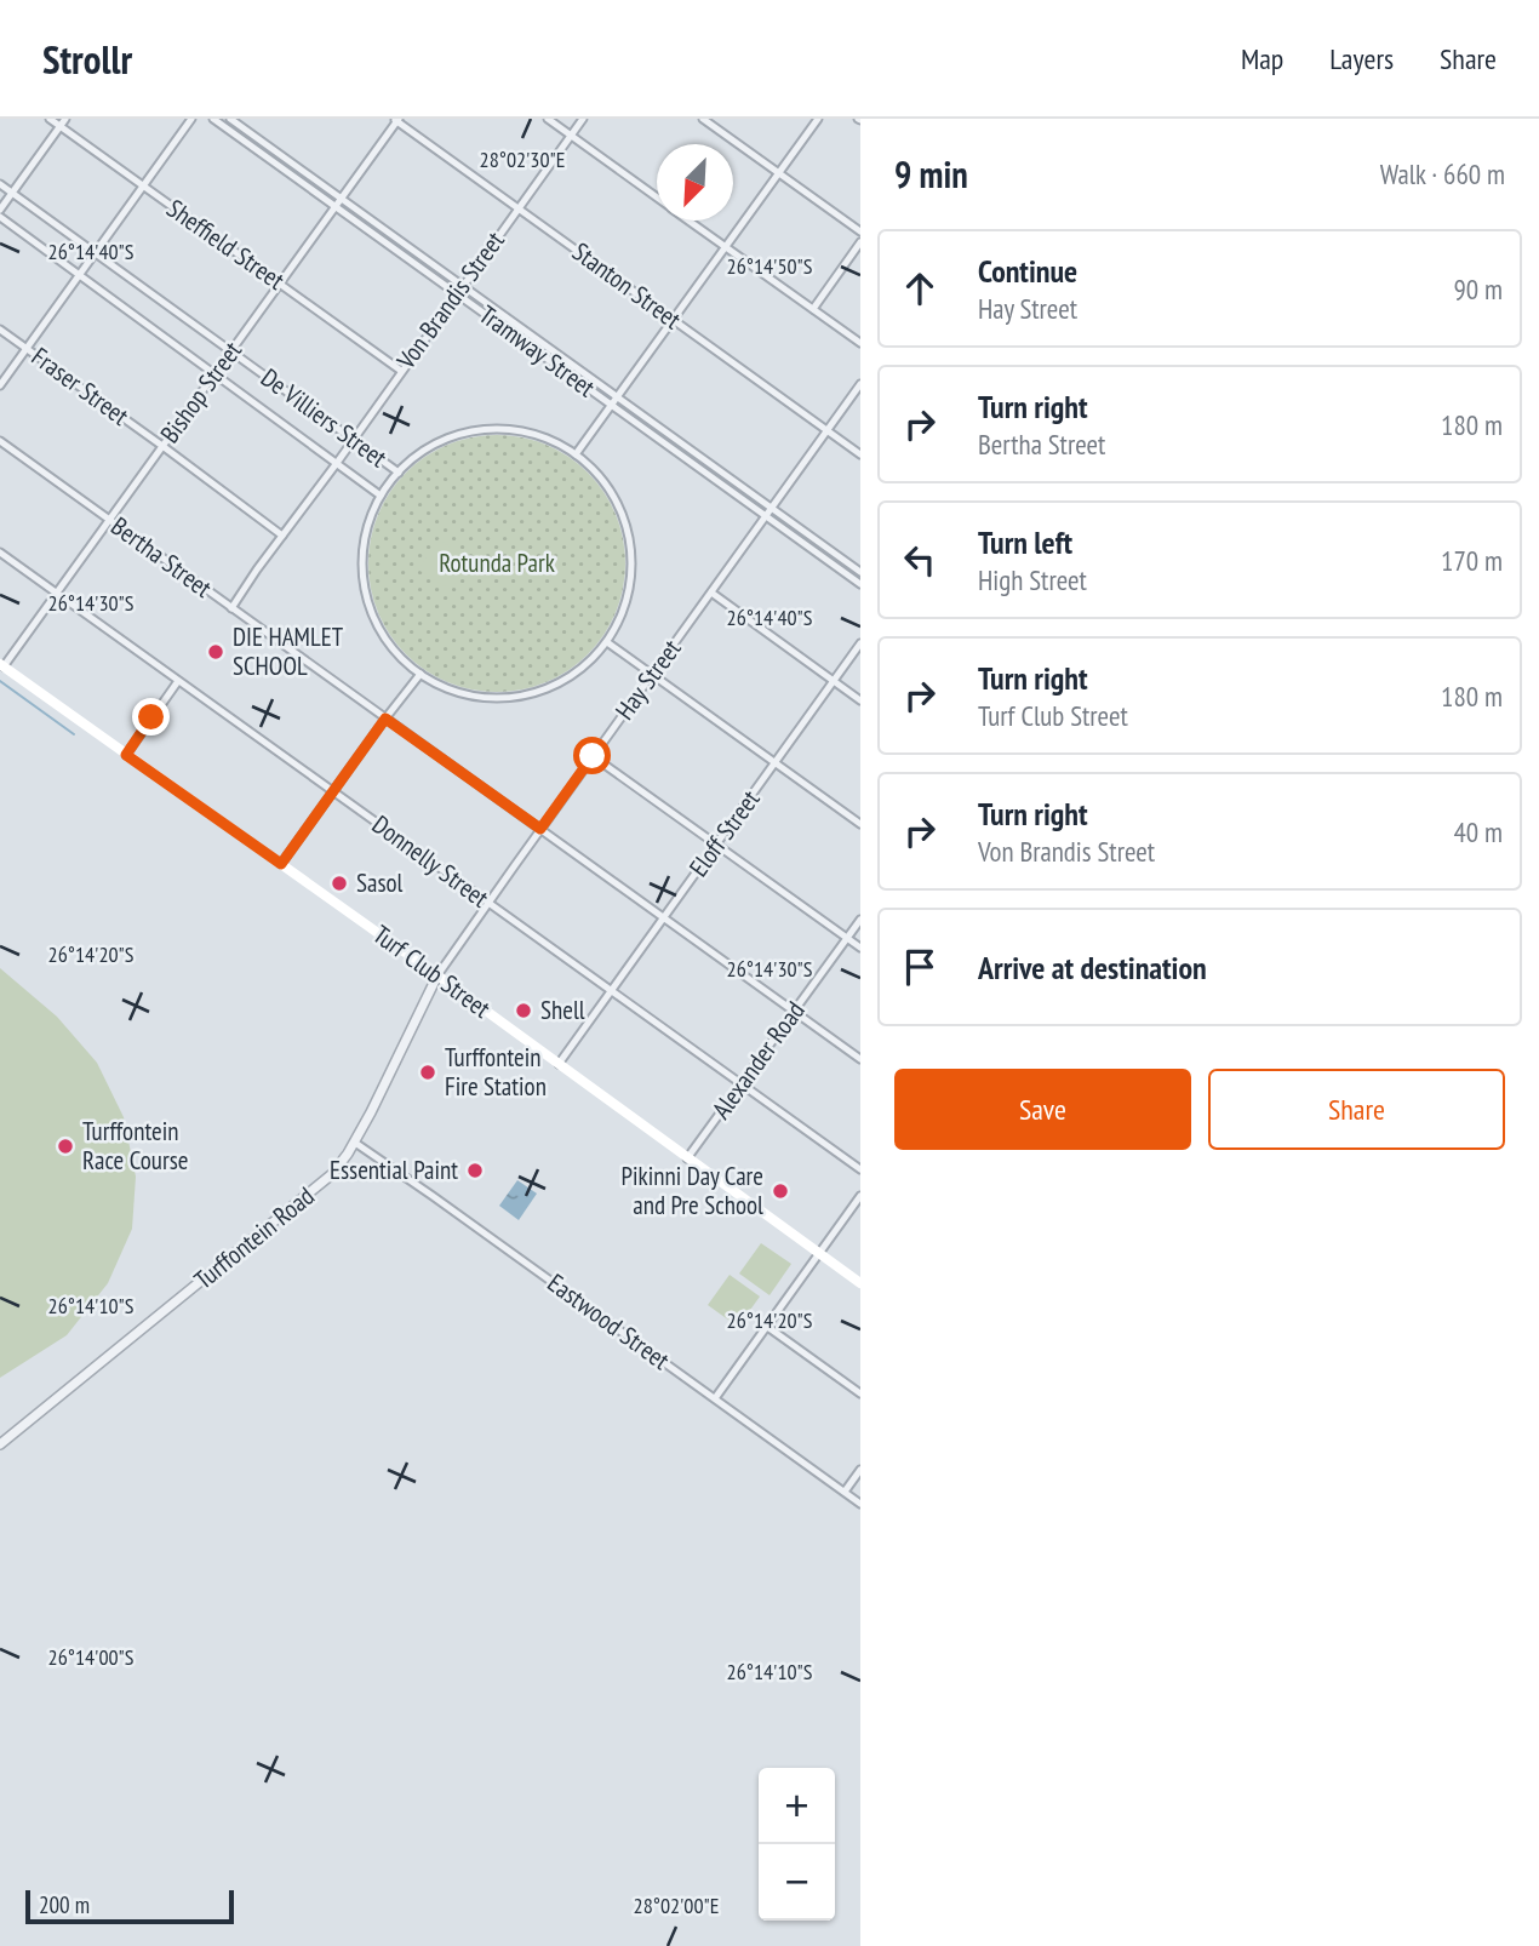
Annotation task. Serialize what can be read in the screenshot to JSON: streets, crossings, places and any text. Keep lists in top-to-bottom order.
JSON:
{
  "streets": {
    "main road": ["Turf Club Street"],
    "street": [
      "Sheffield Street",
      "Stanton Street",
      "Von Brandis Street",
      "Tramway Street",
      "Fraser Street",
      "Bishop Street",
      "De Villiers Street",
      "Bertha Street",
      "Hay Street",
      "Eloff Street",
      "Donnelly Street",
      "Alexander Road",
      "Turffontein Road",
      "Eastwood Street"
    ]
  },
  "crossings": [
    ["Sheffield Street", "Von Brandis Street"],
    ["Sheffield Street", "Bishop Street"],
    ["Stanton Street", "Von Brandis Street"],
    ["Stanton Street", "Bishop Street"],
    ["Stanton Street", "Hay Street"],
    ["Von Brandis Street", "Tramway Street"],
    ["Von Brandis Street", "Fraser Street"],
    ["Von Brandis Street", "De Villiers Street"],
    ["Von Brandis Street", "Bertha Street"],
    ["Tramway Street", "Bishop Street"],
    ["Tramway Street", "Hay Street"],
    ["Fraser Street", "Bishop Street"],
    ["Bishop Street", "De Villiers Street"],
    ["Bishop Street", "Bertha Street"],
    ["Bishop Street", "Donnelly Street"],
    ["Bishop Street", "Turf Club Street"],
    ["Bertha Street", "Hay Street"],
    ["Bertha Street", "Eloff Street"],
    ["Bertha Street", "Alexander Road"],
    ["Hay Street", "Donnelly Street"],
    ["Hay Street", "Turf Club Street"],
    ["Hay Street", "Turffontein Road"],
    ["Eloff Street", "Donnelly Street"],
    ["Eloff Street", "Turf Club Street"],
    ["Donnelly Street", "Alexander Road"],
    ["Turf Club Street", "Alexander Road"],
    ["Turf Club Street", "Turffontein Road"],
    ["Turffontein Road", "Eastwood Street"]
  ],
  "parks": ["Rotunda Park"],
  "places": [
    "DIE HAMLET SCHOOL",
    "Sasol",
    "Shell",
    "Turffontein Fire Station",
    "Turffontein Race Course",
    "Essential Paint",
    "Pikinni Day Care and Pre School"
  ],
  "scale_bar": "200 m",
  "north": "bottom left",
  "page": {
    "header": "Strollr",
    "nav": ["Map", "Layers", "Share"],
    "heading": ["9 min", "Walk · 660 m"],
    "list": [
      ["Continue", "Hay Street", "90 m"],
      ["Turn right", "Bertha Street", "180 m"],
      ["Turn left", "High Street", "170 m"],
      ["Turn right", "Turf Club Street", "180 m"],
      ["Turn right", "Von Brandis Street", "40 m"],
      "Arrive at destination"
    ],
    "buttons": ["Save", "Share"],
    "map_buttons": ["+", "−"],
    "scale": "200 m"
  },
  "coordinates": [
    "28°02'30\"E",
    "26°14'40\"S",
    "26°14'50\"S",
    "26°14'30\"S",
    "26°14'20\"S",
    "26°14'10\"S",
    "26°14'00\"S",
    "28°02'00\"E"
  ]
}
